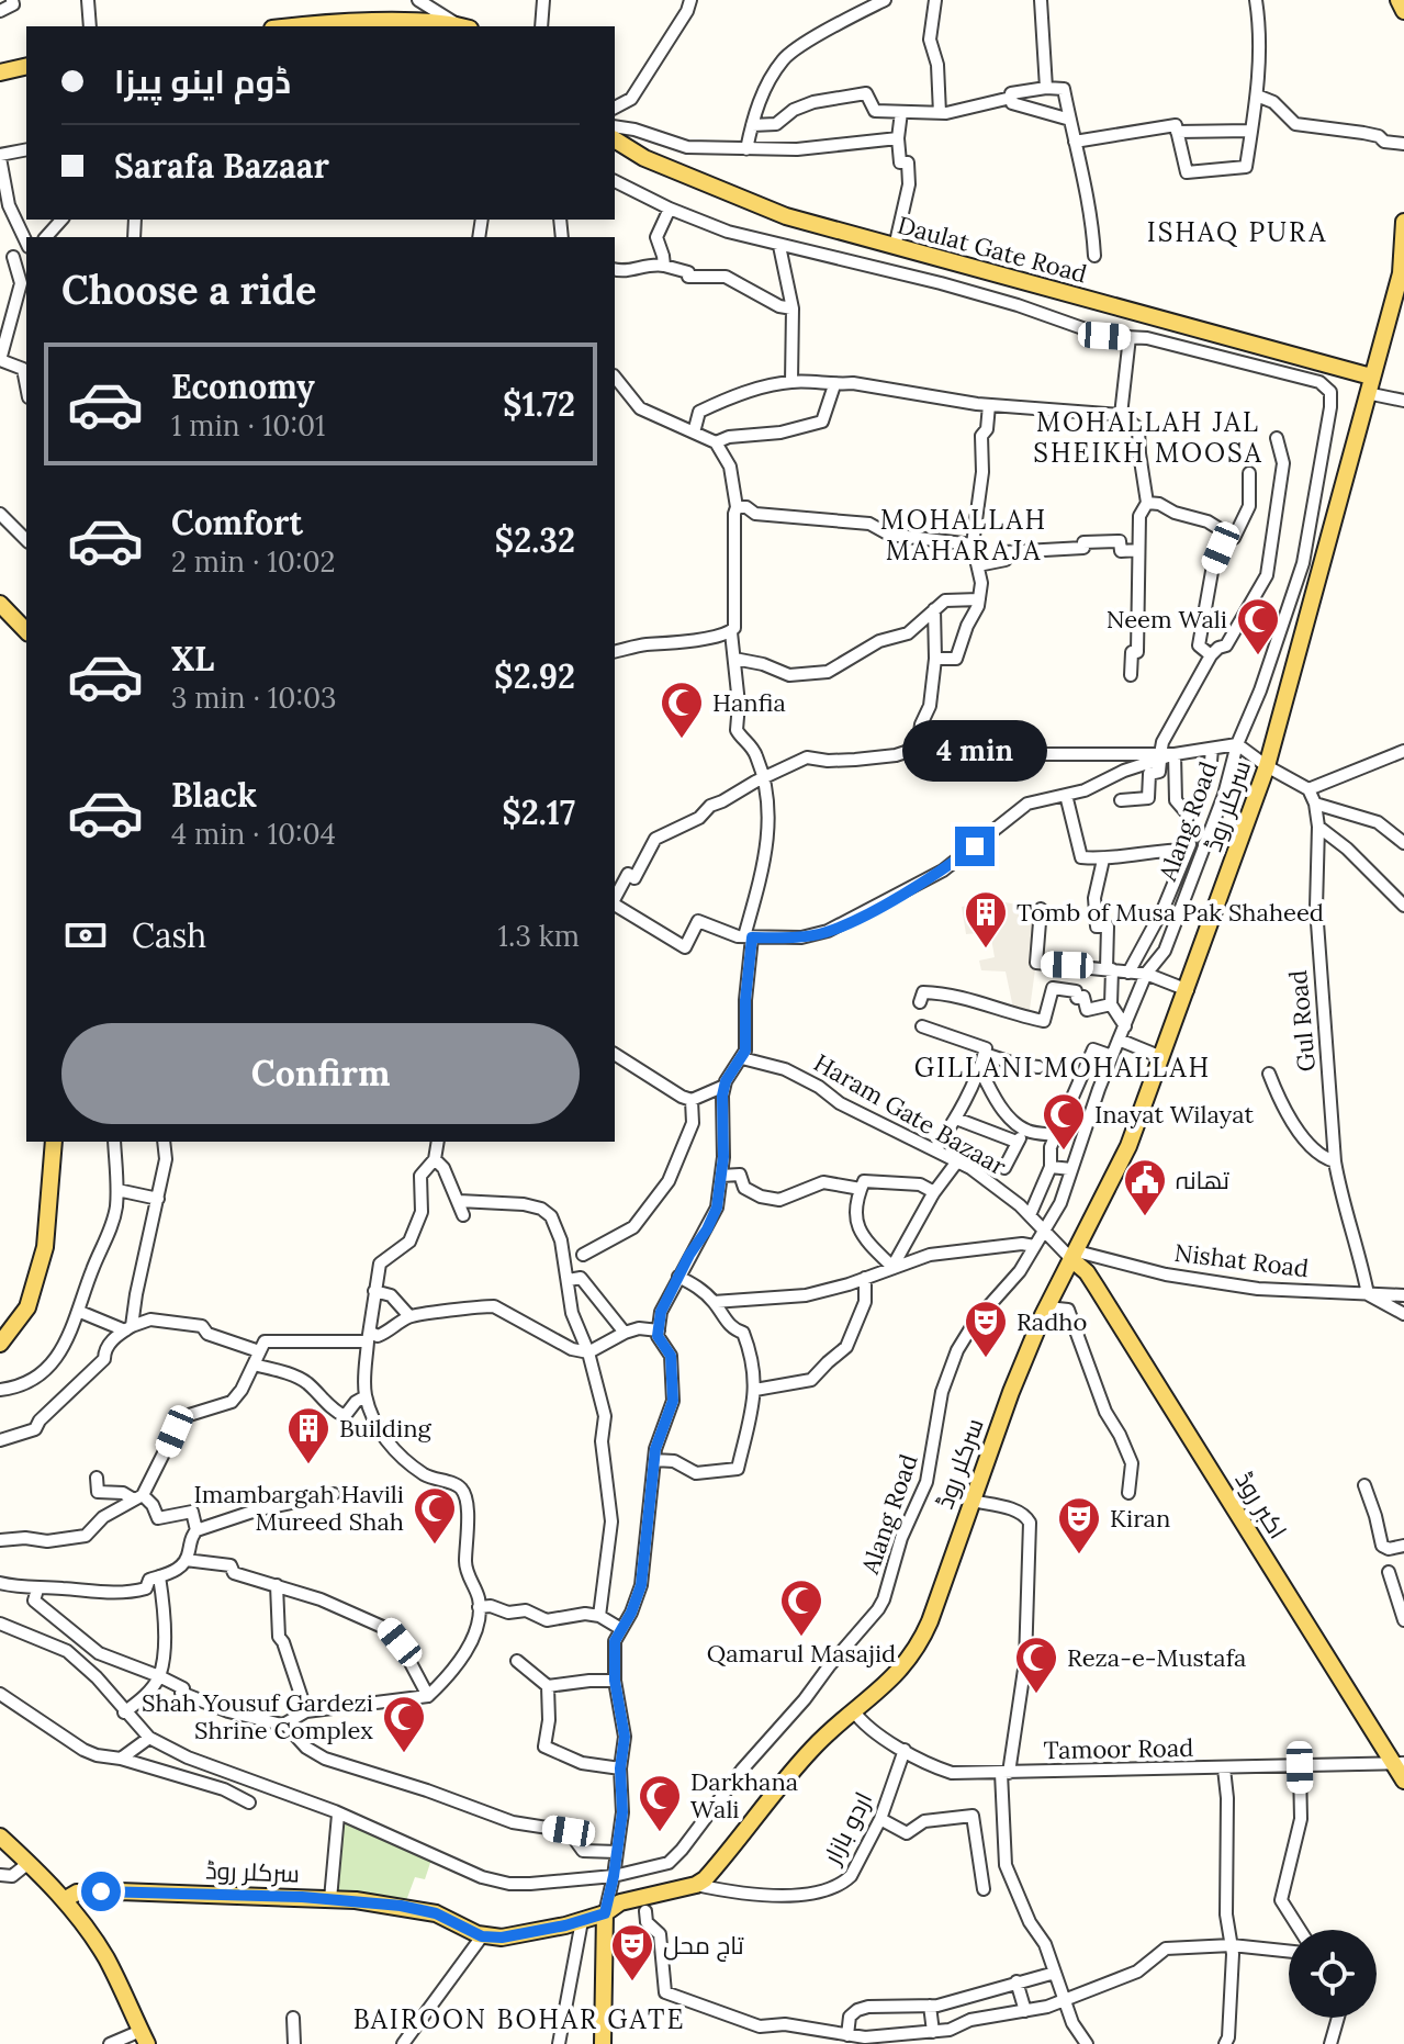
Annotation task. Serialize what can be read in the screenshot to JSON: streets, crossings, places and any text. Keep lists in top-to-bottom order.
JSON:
{
  "streets": {
    "main road": ["Daulat Gate Road", "سرکلر روڈ", "اکبر روڈ"],
    "street": [
      "Alang Road",
      "Gul Road",
      "Haram Gate Bazaar",
      "Nishat Road",
      "Tamoor Road",
      "اردو بازار"
    ]
  },
  "crossings": [
    ["Daulat Gate Road", "سرکلر روڈ"],
    ["سرکلر روڈ", "Haram Gate Bazaar"],
    ["سرکلر روڈ", "Nishat Road"],
    ["سرکلر روڈ", "اکبر روڈ"],
    ["سرکلر روڈ", "Tamoor Road"],
    ["سرکلر روڈ", "اردو بازار"],
    ["Alang Road", "Haram Gate Bazaar"],
    ["Gul Road", "Nishat Road"],
    ["Haram Gate Bazaar", "Nishat Road"],
    ["Haram Gate Bazaar", "اکبر روڈ"],
    ["Nishat Road", "اکبر روڈ"],
    ["اکبر روڈ", "Tamoor Road"],
    ["Tamoor Road", "اردو بازار"]
  ],
  "districts": [
    "ISHAQ PURA",
    "MOHALLAH JAL SHEIKH MOOSA",
    "MOHALLAH MAHARAJA",
    "GILLANI MOHALLAH",
    "BAIROON BOHAR GATE"
  ],
  "places": {
    "mosque": [
      "Neem Wali",
      "Hanfia",
      "Inayat Wilayat",
      "Imambargah Havili Mureed Shah",
      "Qamarul Masajid",
      "Reza-e-Mustafa",
      "Shah Yousuf Gardezi Shrine Complex",
      "Darkhana Wali"
    ],
    "building": ["Tomb of Musa Pak Shaheed", "Building"],
    "public building": ["تھانہ"],
    "theatre": ["Radho", "Kiran", "تاج محل"]
  },
  "page": {
    "banner": ["ڈوم اینو پیزا", "Sarafa Bazaar"],
    "heading": "Choose a ride",
    "list": [
      {
        "name": "Economy",
        "note": "1 min · 10:01",
        "value": "$1.72"
      },
      {
        "name": "Comfort",
        "note": "2 min · 10:02",
        "value": "$2.32"
      },
      {
        "name": "XL",
        "note": "3 min · 10:03",
        "value": "$2.92"
      },
      {
        "name": "Black",
        "note": "4 min · 10:04",
        "value": "$2.17"
      }
    ],
    "bubble": "4 min",
    "pay": ["Cash", "1.3 km"],
    "buttons": "Confirm"
  }
}
